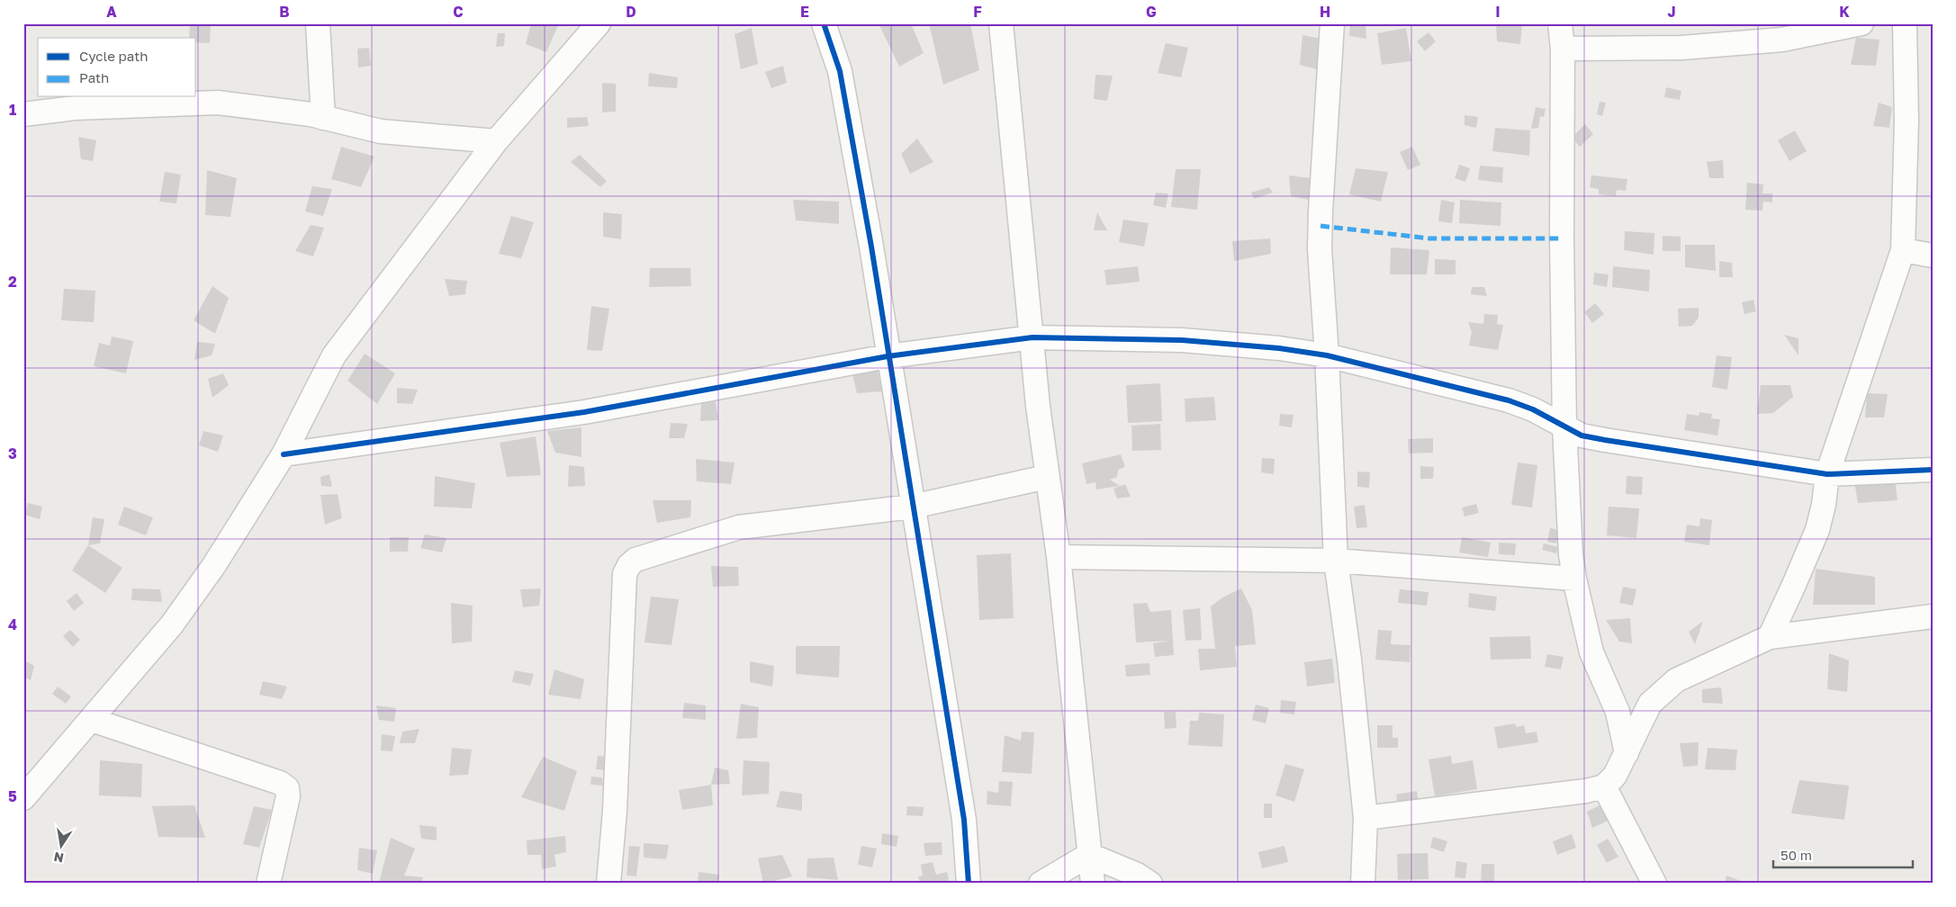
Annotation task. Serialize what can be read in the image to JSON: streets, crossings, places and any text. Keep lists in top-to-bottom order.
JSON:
{
  "legend": ["Cycle path", "Path"],
  "scale_bar": "50 m",
  "north": "bottom",
  "grid": {
    "columns": [
      "A",
      "B",
      "C",
      "D",
      "E",
      "F",
      "G",
      "H",
      "I",
      "J",
      "K"
    ],
    "rows": [
      "1",
      "2",
      "3",
      "4",
      "5"
    ]
  }
}
